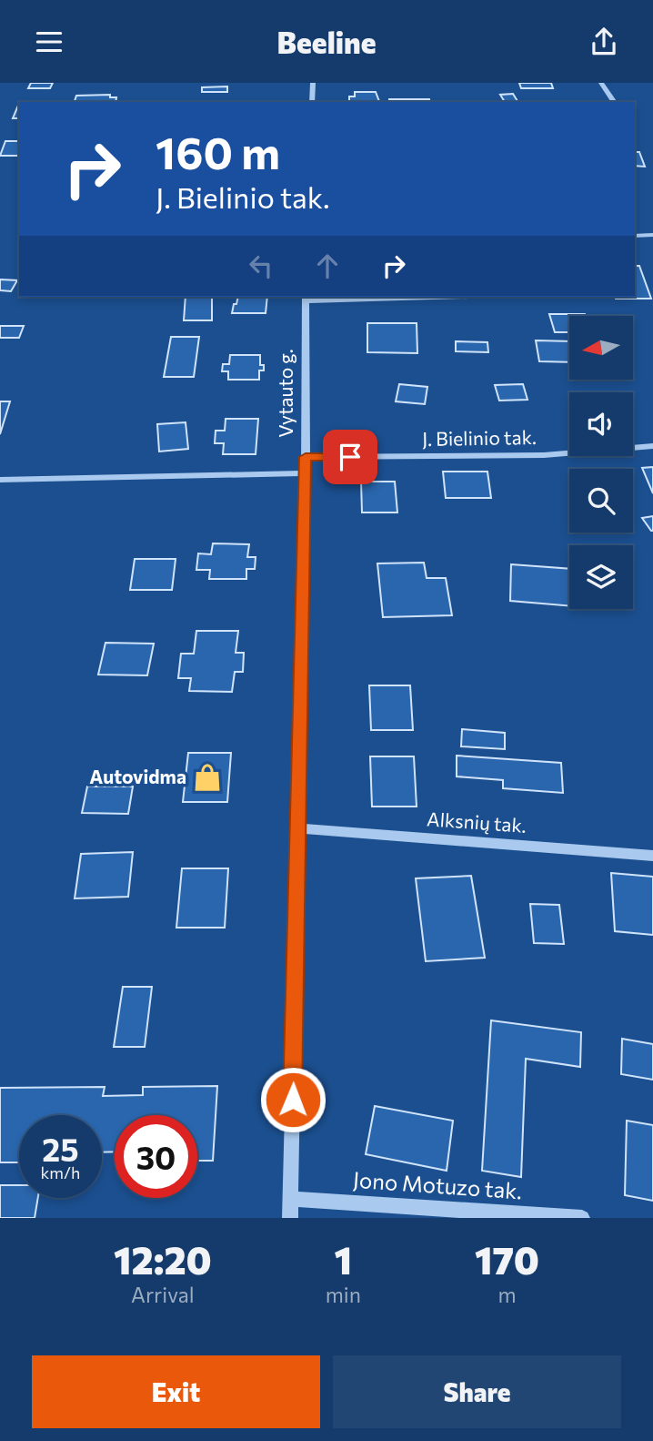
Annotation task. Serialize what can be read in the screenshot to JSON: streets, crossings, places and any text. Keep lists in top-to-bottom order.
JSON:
{
  "streets": {
    "street": [
      "Vytauto g.",
      "J. Bielinio tak.",
      "Alksnių tak.",
      "Jono Motuzo tak."
    ]
  },
  "crossings": [
    ["Vytauto g.", "J. Bielinio tak."],
    ["Vytauto g.", "Alksnių tak."],
    ["Vytauto g.", "Jono Motuzo tak."]
  ],
  "places": {
    "shop": ["Autovidma"]
  },
  "north": "left",
  "page": {
    "header": "Beeline",
    "turn": ["160 m", "J. Bielinio tak."],
    "speed": "25 km/h",
    "limit": "30",
    "eta": [
      "12:20",
      "Arrival",
      "1",
      "min",
      "170",
      "m"
    ],
    "buttons": ["Exit", "Share"]
  }
}
